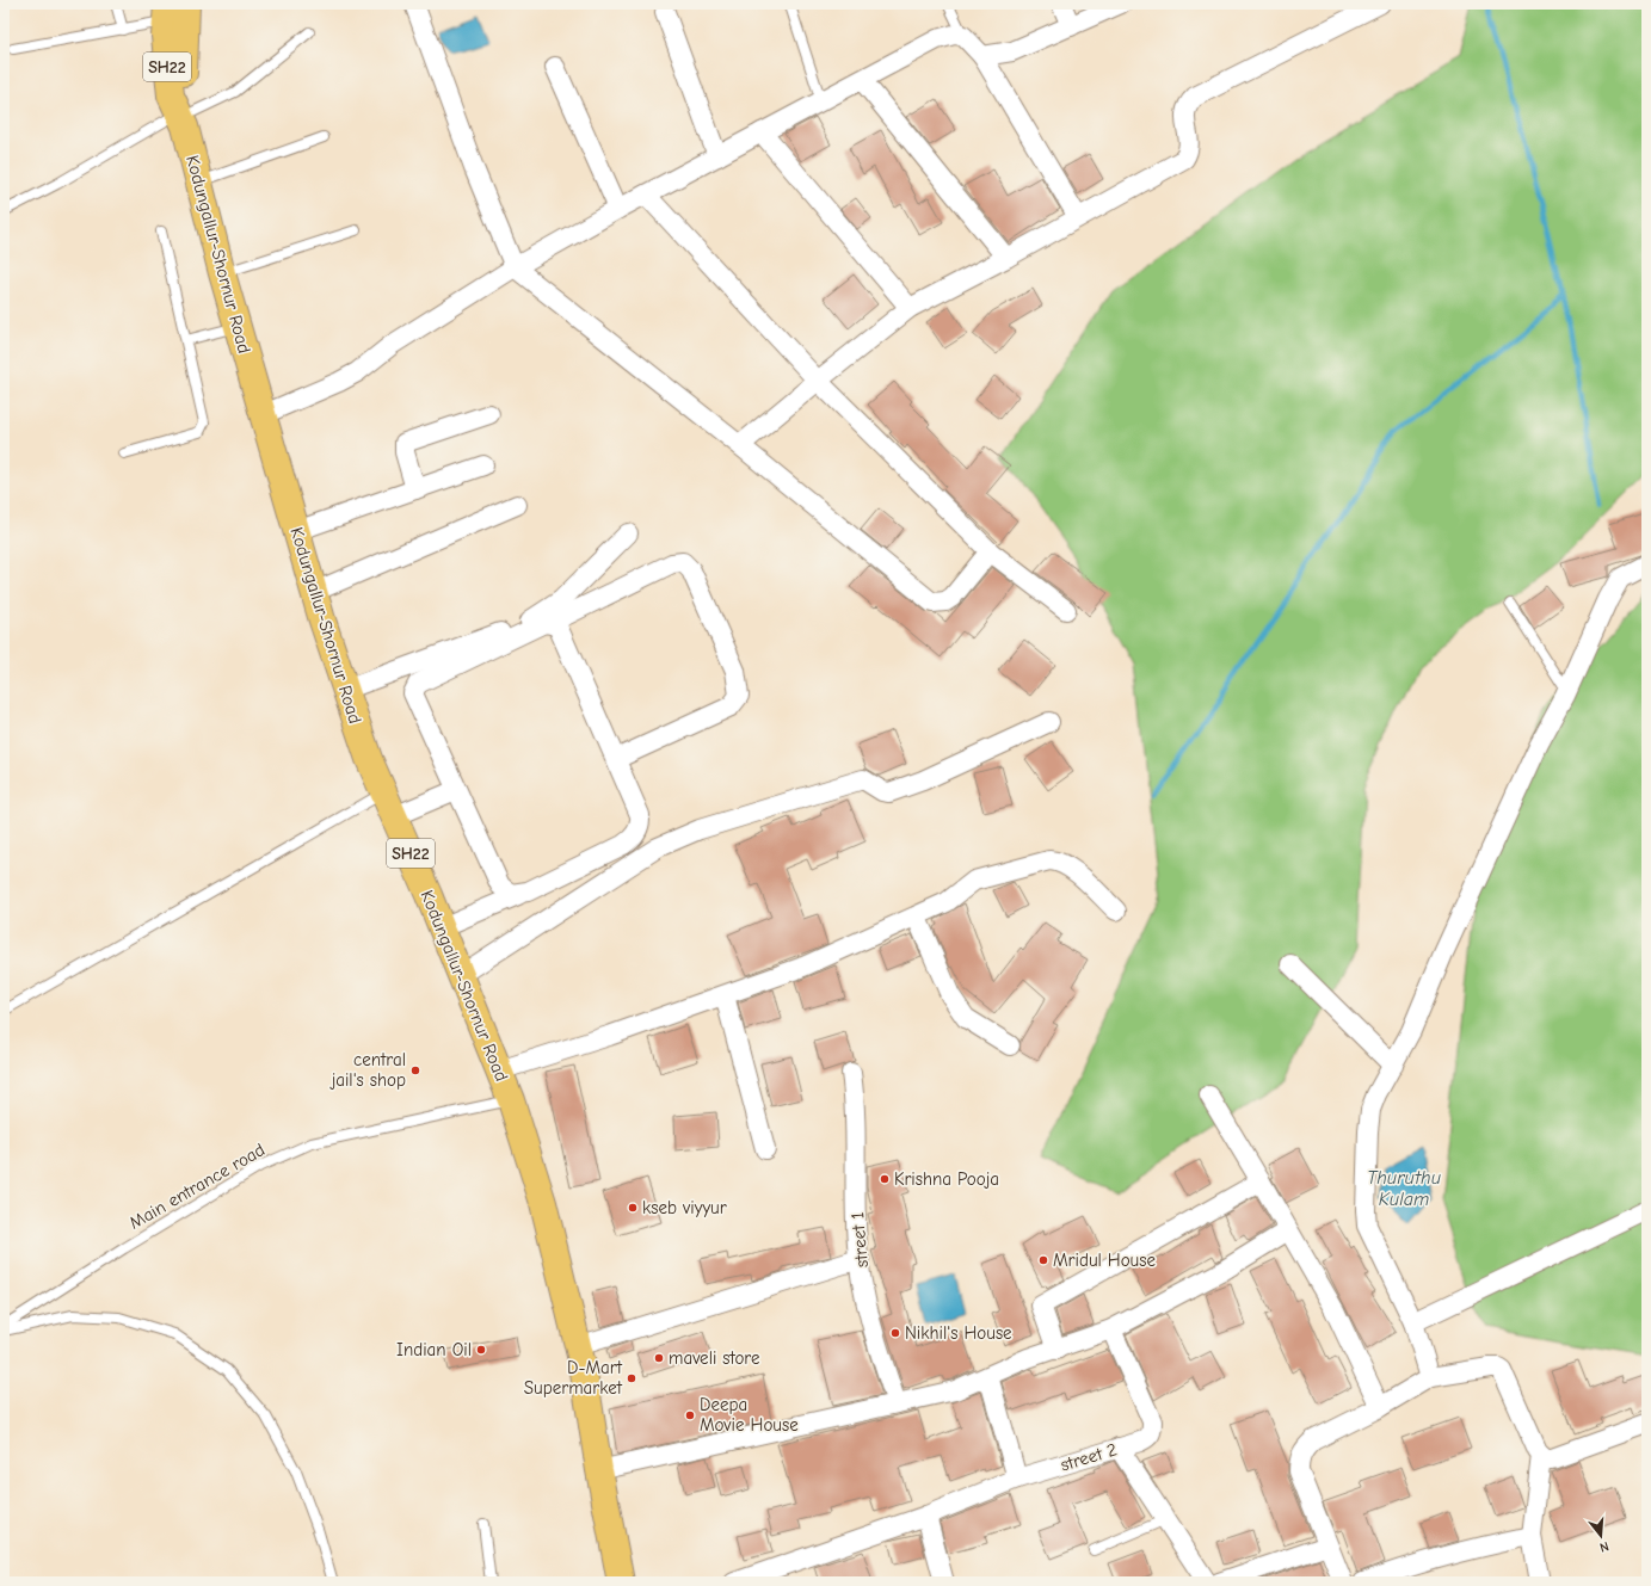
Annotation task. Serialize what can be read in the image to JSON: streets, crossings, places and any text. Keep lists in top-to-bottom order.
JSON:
{
  "streets": {
    "main road": ["SH22", "Kodungallur-Shornur Road"],
    "street": ["street 1", "street 2"],
    "lane": ["Main entrance road"]
  },
  "crossings": [
    ["SH22", "Kodungallur-Shornur Road"],
    ["Kodungallur-Shornur Road", "Main entrance road"]
  ],
  "water": ["Thuruthu Kulam"],
  "places": [
    "central jail's shop",
    "Krishna Pooja",
    "kseb viyyur",
    "Mridul House",
    "Nikhil's House",
    "Indian Oil",
    "maveli store",
    "D-Mart Supermarket",
    "Deepa Movie House"
  ],
  "north": "bottom"
}
